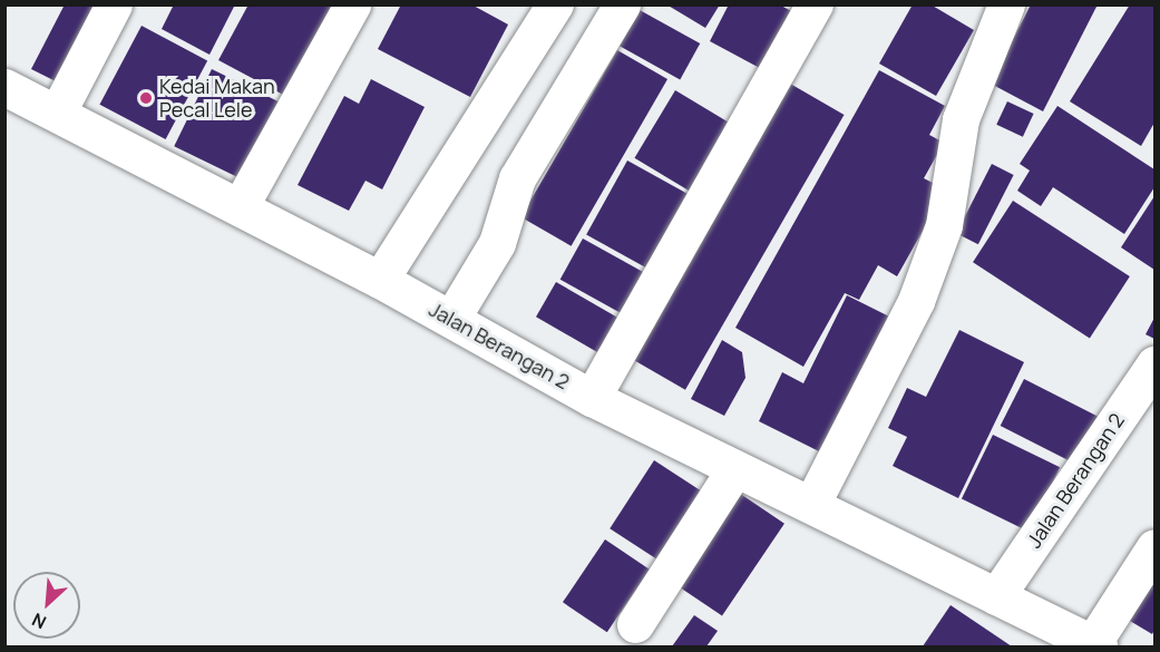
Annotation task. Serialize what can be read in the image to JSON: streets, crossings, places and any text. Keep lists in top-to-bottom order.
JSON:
{
  "streets": {
    "street": ["Jalan Berangan 2"]
  },
  "places": ["Kedai Makan Pecal Lele"],
  "north": "bottom left"
}
